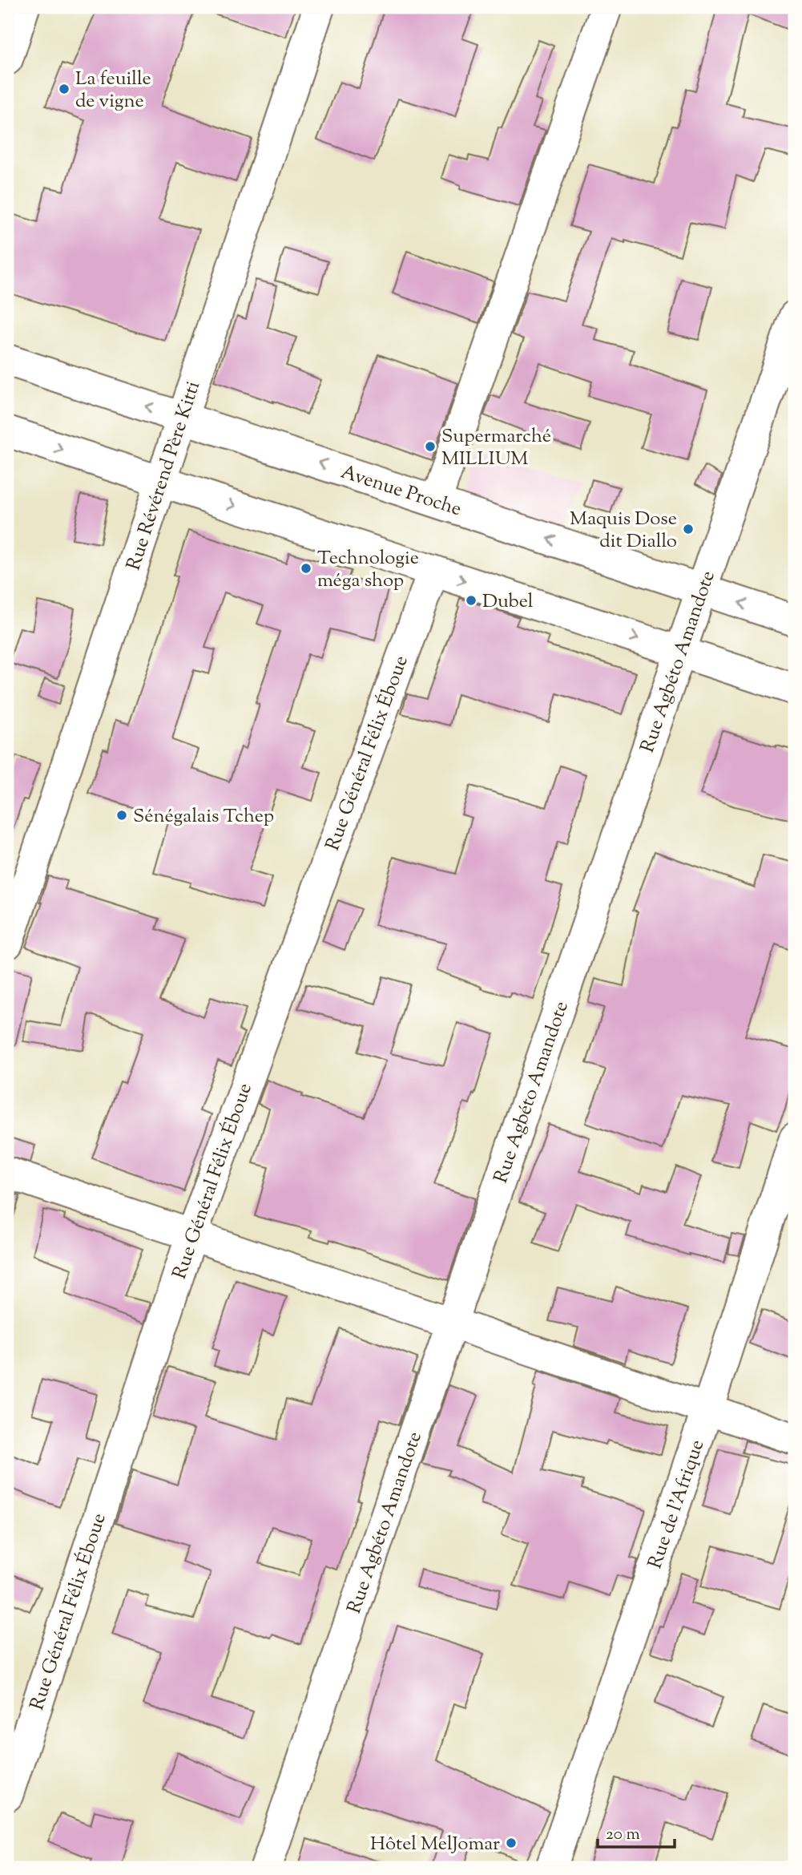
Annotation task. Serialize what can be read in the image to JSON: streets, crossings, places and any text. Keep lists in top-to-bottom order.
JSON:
{
  "streets": {
    "street": [
      "Rue Révérend Père Kitti",
      "Avenue Proche",
      "Rue Agbéto Amandote",
      "Rue Général Félix Éboue",
      "Rue de l'Afrique"
    ]
  },
  "crossings": [
    ["Rue Révérend Père Kitti", "Avenue Proche"],
    ["Avenue Proche", "Rue Agbéto Amandote"]
  ],
  "places": [
    "La feuille de vigne",
    "Supermarché MILLIUM",
    "Maquis Dose dit Diallo",
    "Technologie méga shop",
    "Dubel",
    "Sénégalais Tchep",
    "Hôtel MelJomar"
  ],
  "scale_bar": "20 m"
}
